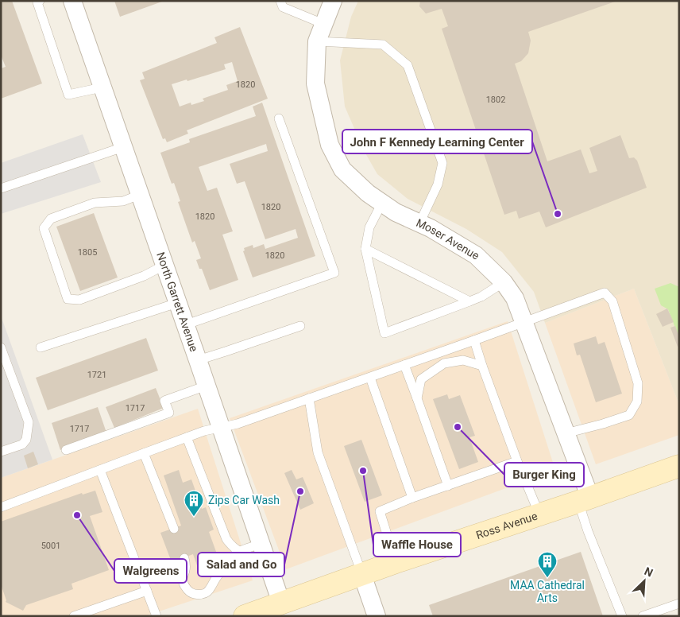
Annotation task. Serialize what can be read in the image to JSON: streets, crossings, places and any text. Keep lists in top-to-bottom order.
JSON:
{
  "streets": {
    "main road": ["Ross Avenue"],
    "street": ["Moser Avenue", "North Garrett Avenue"]
  },
  "crossings": [
    ["Moser Avenue", "Ross Avenue"],
    ["North Garrett Avenue", "Ross Avenue"]
  ],
  "places": {
    "other": [
      "John F Kennedy Learning Center",
      "Burger King",
      "Waffle House",
      "Salad and Go",
      "Walgreens"
    ],
    "building": ["Zips Car Wash", "MAA Cathedral Arts"]
  },
  "house_numbers": [
    "1820",
    "1802",
    "1820",
    "1820",
    "1805",
    "1820",
    "1721",
    "1717",
    "1717",
    "5001"
  ],
  "north": "top right"
}
